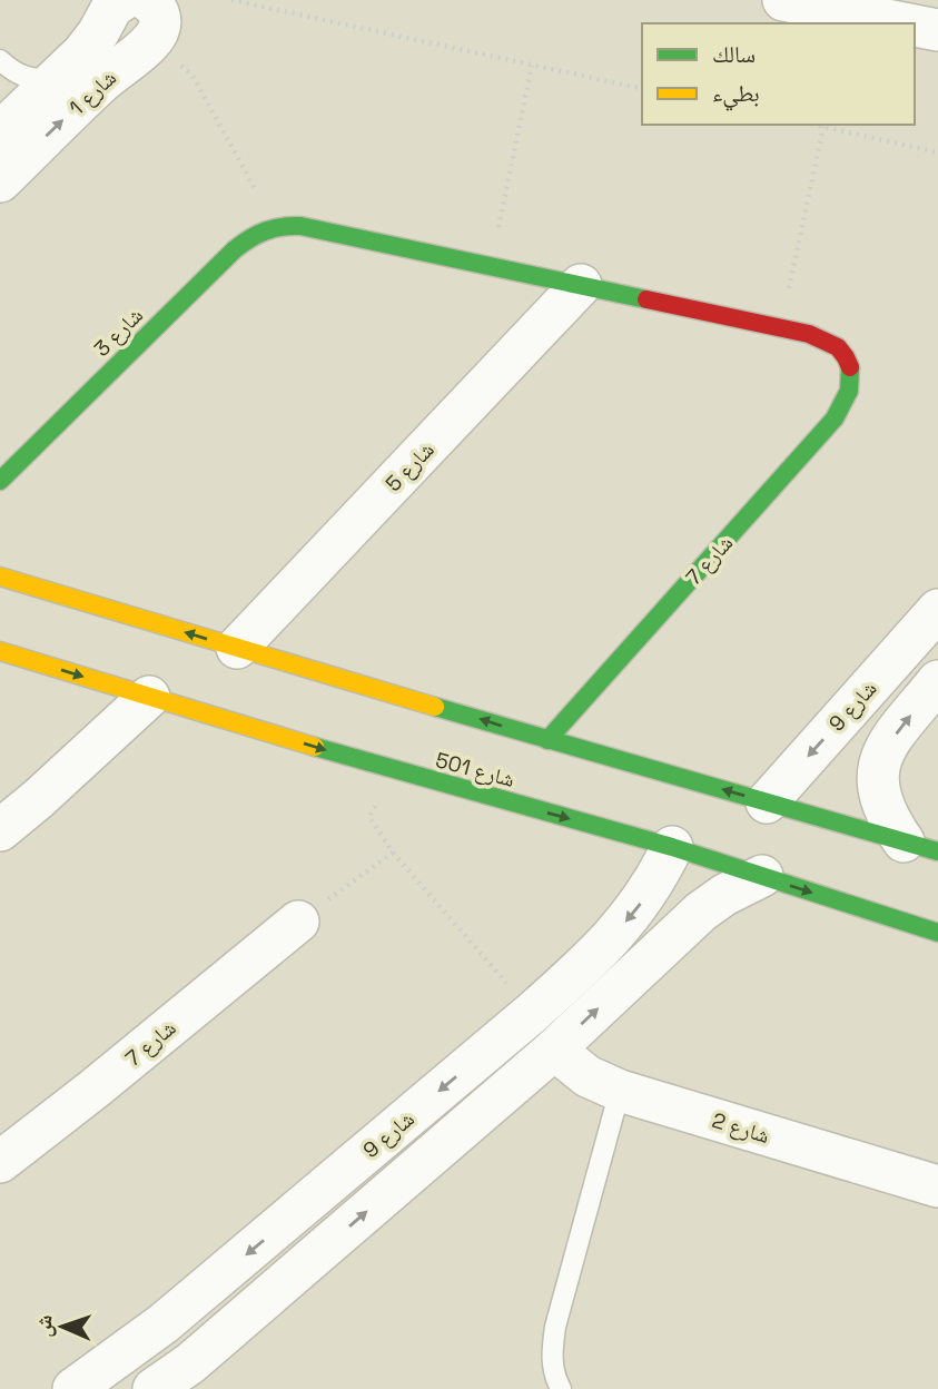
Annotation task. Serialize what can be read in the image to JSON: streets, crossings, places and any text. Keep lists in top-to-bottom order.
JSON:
{
  "streets": {
    "street": [
      "شارع 1",
      "شارع 3",
      "شارع 5",
      "شارع 7",
      "شارع 9",
      "شارع 501",
      "شارع 2"
    ]
  },
  "crossings": [
    ["شارع 9", "شارع 501"],
    ["شارع 9", "شارع 2"]
  ],
  "legend": ["سالك", "بطيء"],
  "north": "left"
}
